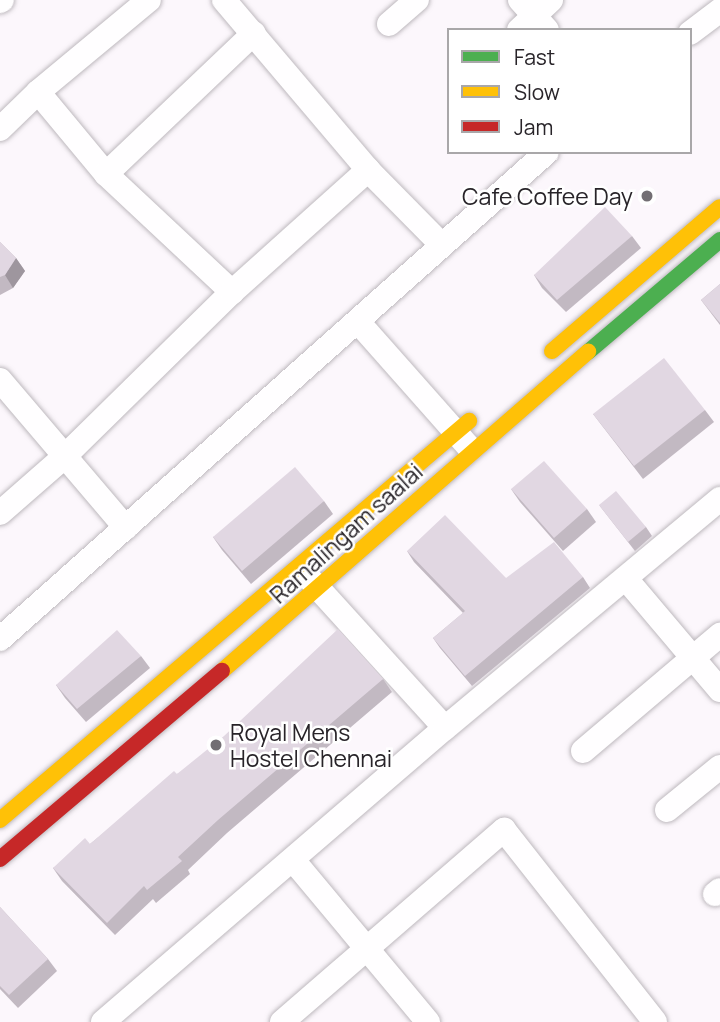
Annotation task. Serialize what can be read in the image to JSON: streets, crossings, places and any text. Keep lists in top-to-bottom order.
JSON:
{
  "streets": {
    "main road": ["Ramalingam saalai"]
  },
  "places": ["Cafe Coffee Day", "Royal Mens Hostel Chennai"],
  "legend": ["Fast", "Slow", "Jam"]
}
